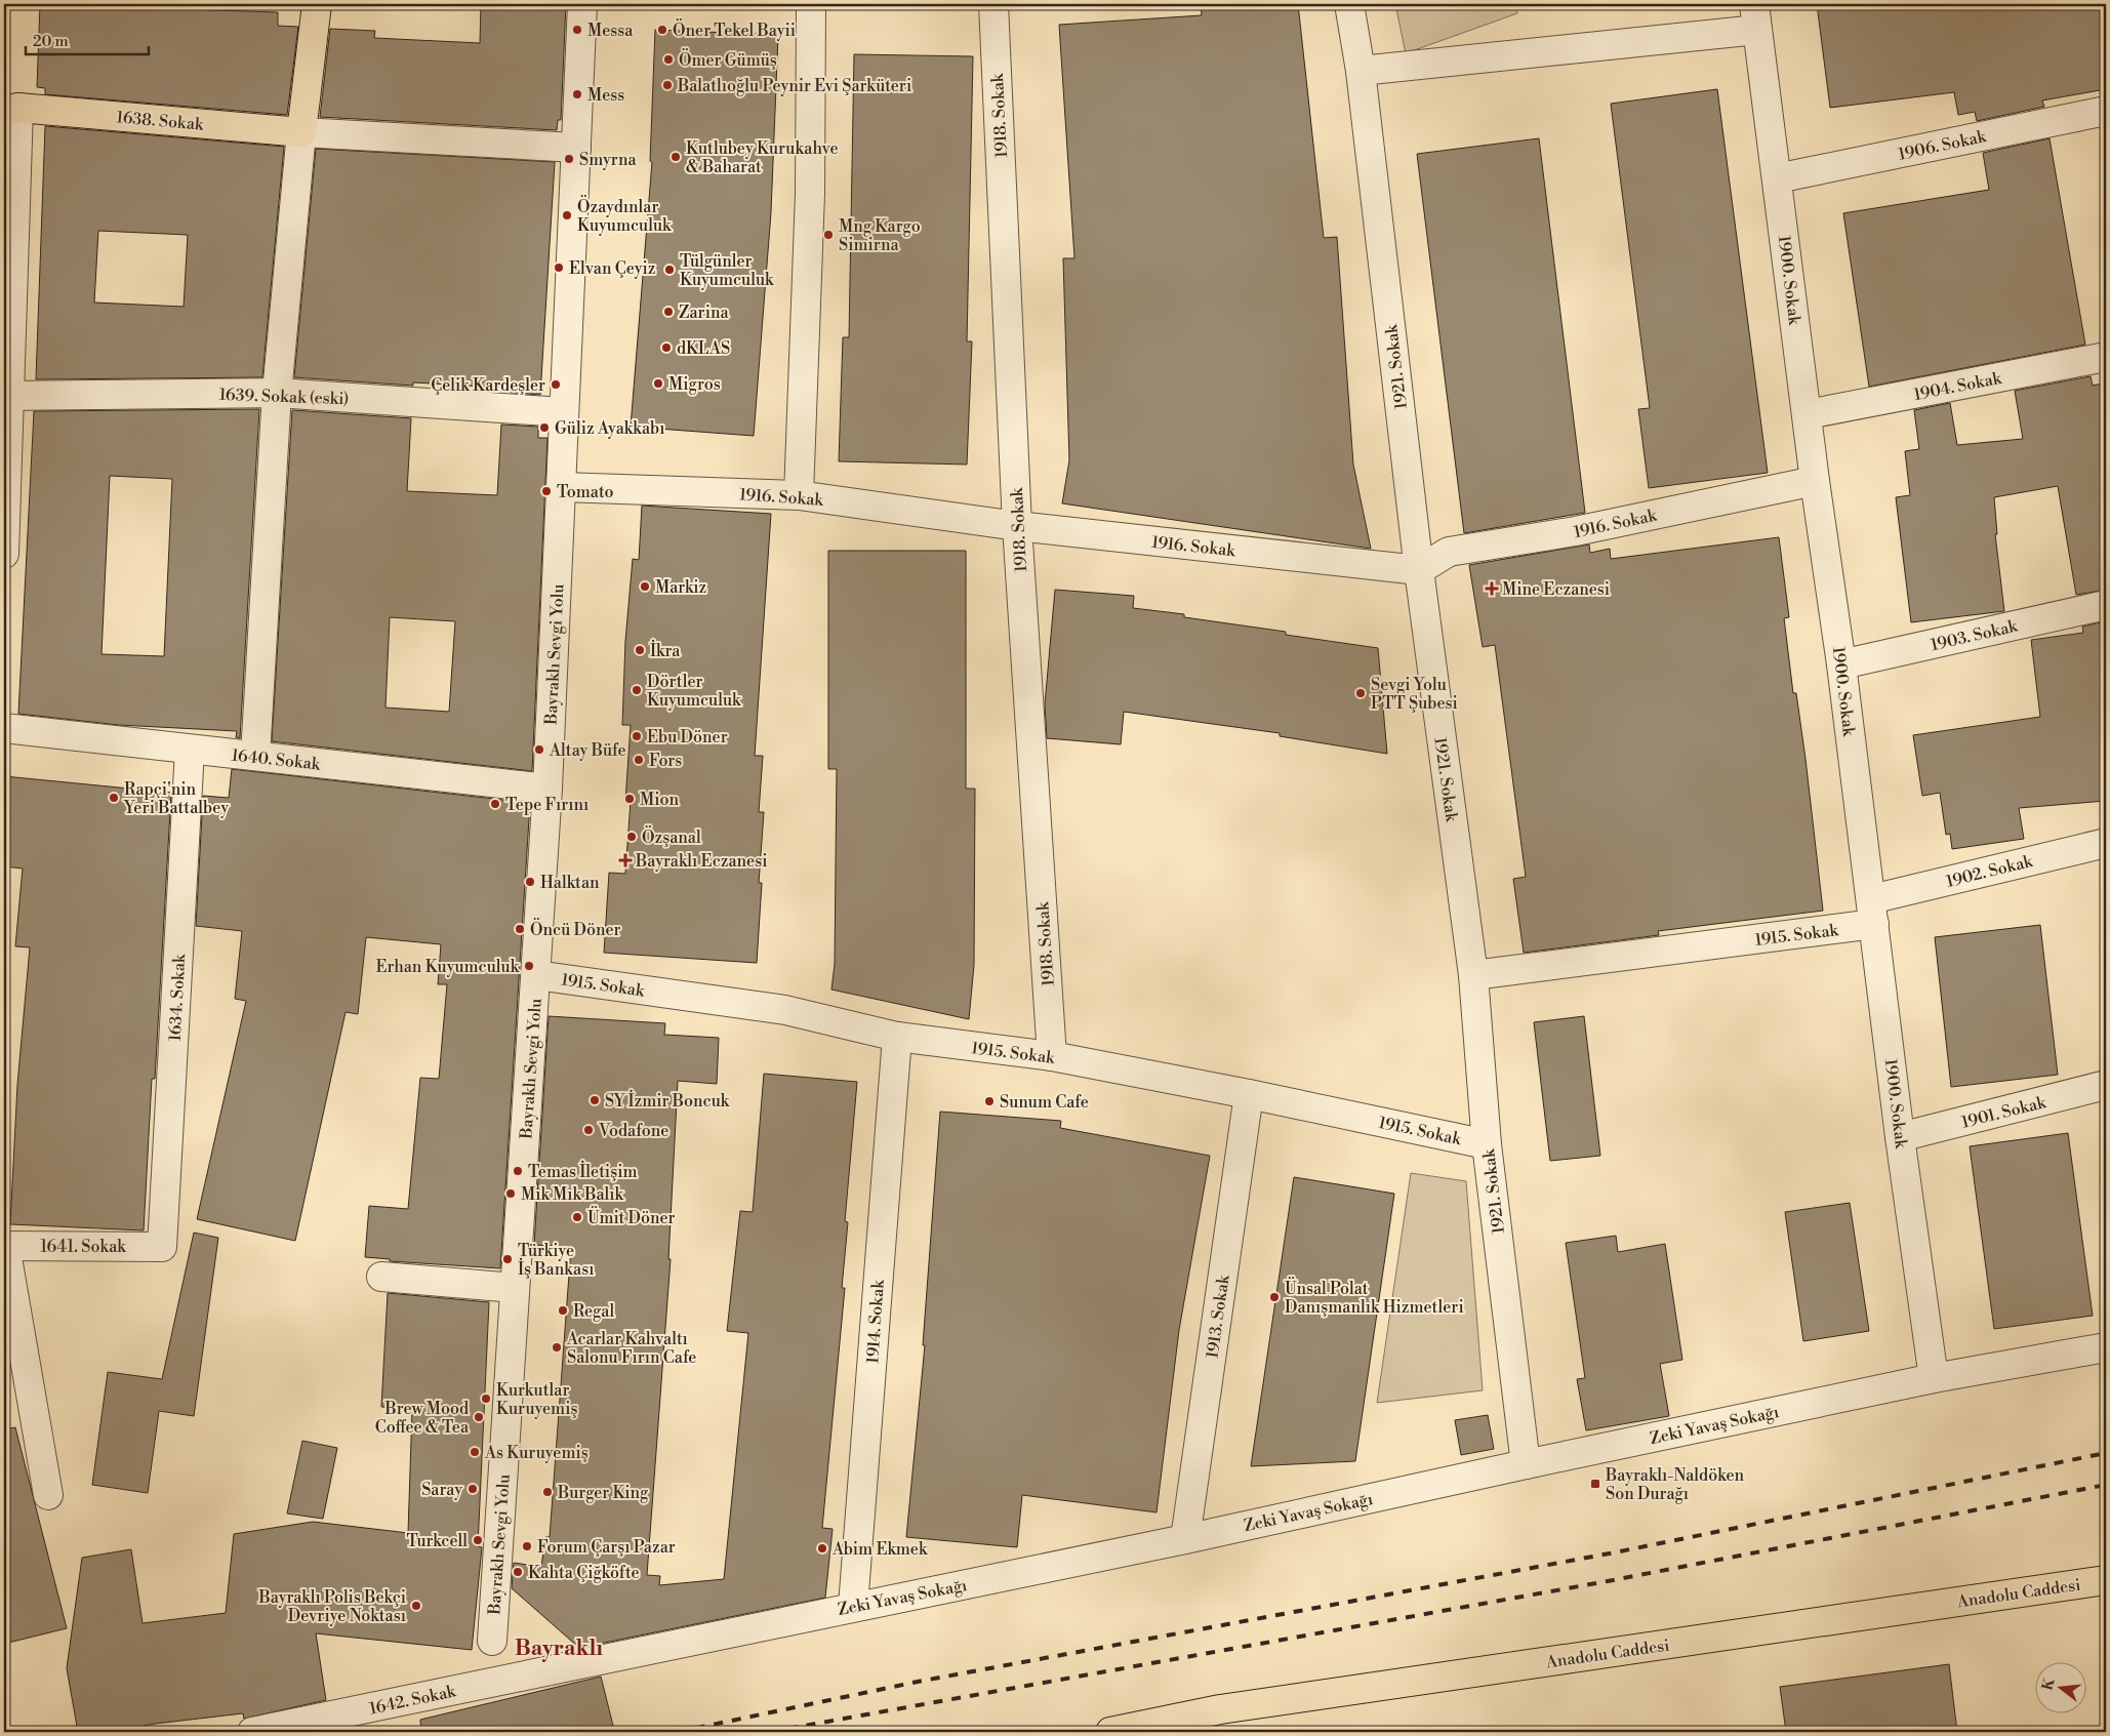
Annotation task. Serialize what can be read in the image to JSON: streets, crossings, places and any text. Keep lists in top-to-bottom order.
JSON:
{
  "streets": {
    "main road": ["1638. Sokak", "Anadolu Caddesi"],
    "street": [
      "1918. Sokak",
      "1906. Sokak",
      "1900. Sokak",
      "1921. Sokak",
      "1904. Sokak",
      "1639. Sokak (eski)",
      "1916. Sokak",
      "1903. Sokak",
      "Bayraklı Sevgi Yolu",
      "1640. Sokak",
      "1902. Sokak",
      "1915. Sokak",
      "1634. Sokak",
      "1901. Sokak",
      "1641. Sokak",
      "1913. Sokak",
      "1914. Sokak",
      "Zeki Yavaş Sokağı",
      "1642. Sokak"
    ]
  },
  "crossings": [
    ["1918. Sokak", "1916. Sokak"],
    ["1918. Sokak", "1915. Sokak"],
    ["1906. Sokak", "1900. Sokak"],
    ["1900. Sokak", "1904. Sokak"],
    ["1900. Sokak", "1916. Sokak"],
    ["1900. Sokak", "1903. Sokak"],
    ["1900. Sokak", "1902. Sokak"],
    ["1900. Sokak", "1915. Sokak"],
    ["1900. Sokak", "1901. Sokak"],
    ["1900. Sokak", "Zeki Yavaş Sokağı"],
    ["1921. Sokak", "1916. Sokak"],
    ["1921. Sokak", "1915. Sokak"],
    ["1921. Sokak", "Zeki Yavaş Sokağı"],
    ["1639. Sokak (eski)", "Bayraklı Sevgi Yolu"],
    ["1916. Sokak", "Bayraklı Sevgi Yolu"],
    ["Bayraklı Sevgi Yolu", "1640. Sokak"],
    ["Bayraklı Sevgi Yolu", "1915. Sokak"],
    ["1640. Sokak", "1634. Sokak"],
    ["1902. Sokak", "1915. Sokak"],
    ["1915. Sokak", "1913. Sokak"],
    ["1915. Sokak", "1914. Sokak"],
    ["1634. Sokak", "1641. Sokak"],
    ["1913. Sokak", "Zeki Yavaş Sokağı"],
    ["1914. Sokak", "Zeki Yavaş Sokağı"],
    ["Zeki Yavaş Sokağı", "1642. Sokak"]
  ],
  "districts": ["Bayraklı"],
  "places": {
    "other": [
      "Messa",
      "Öner Tekel Bayii",
      "Ömer Gümüş",
      "Balatlıoğlu Peynir Evi Şarküteri",
      "Mess",
      "Kutlubey Kurukahve & Baharat",
      "Smyrna",
      "Özaydınlar Kuyumculuk",
      "Mng Kargo Simirna",
      "Elvan Çeyiz",
      "Tülgünler Kuyumculuk",
      "Zarina",
      "dKLAS",
      "Migros",
      "Çelik Kardeşler",
      "Güliz Ayakkabı",
      "Tomato",
      "Markiz",
      "İkra",
      "Dörtler Kuyumculuk",
      "Sevgi Yolu PTT Şubesi",
      "Ebu Döner",
      "Altay Büfe",
      "Fors",
      "Rapçi'nin Yeri Battalbey",
      "Mion",
      "Tepe Fırını",
      "Özşanal",
      "Halktan",
      "Öncü Döner",
      "Erhan Kuyumculuk",
      "SY İzmir Boncuk",
      "Sunum Cafe",
      "Vodafone",
      "Temas İletişim",
      "Mık Mık Balık",
      "Ümit Döner",
      "Türkiye İş Bankası",
      "Ünsal Polat Danışmanlık Hizmetleri",
      "Regal",
      "Acarlar Kahvaltı Salonu Fırın Cafe",
      "Kurkutlar Kuruyemiş",
      "Brew Mood Coffee & Tea",
      "As Kuruyemiş",
      "Saray",
      "Burger King",
      "Turkcell",
      "Forum Çarşı Pazar",
      "Abim Ekmek",
      "Kahta Çiğköfte",
      "Bayraklı Polis Bekçi Devriye Noktası"
    ],
    "health": ["Mine Eczanesi", "Bayraklı Eczanesi"],
    "transit": ["Bayraklı-Naldöken Son Durağı"]
  },
  "scale_bar": "20 m",
  "north": "left"
}
